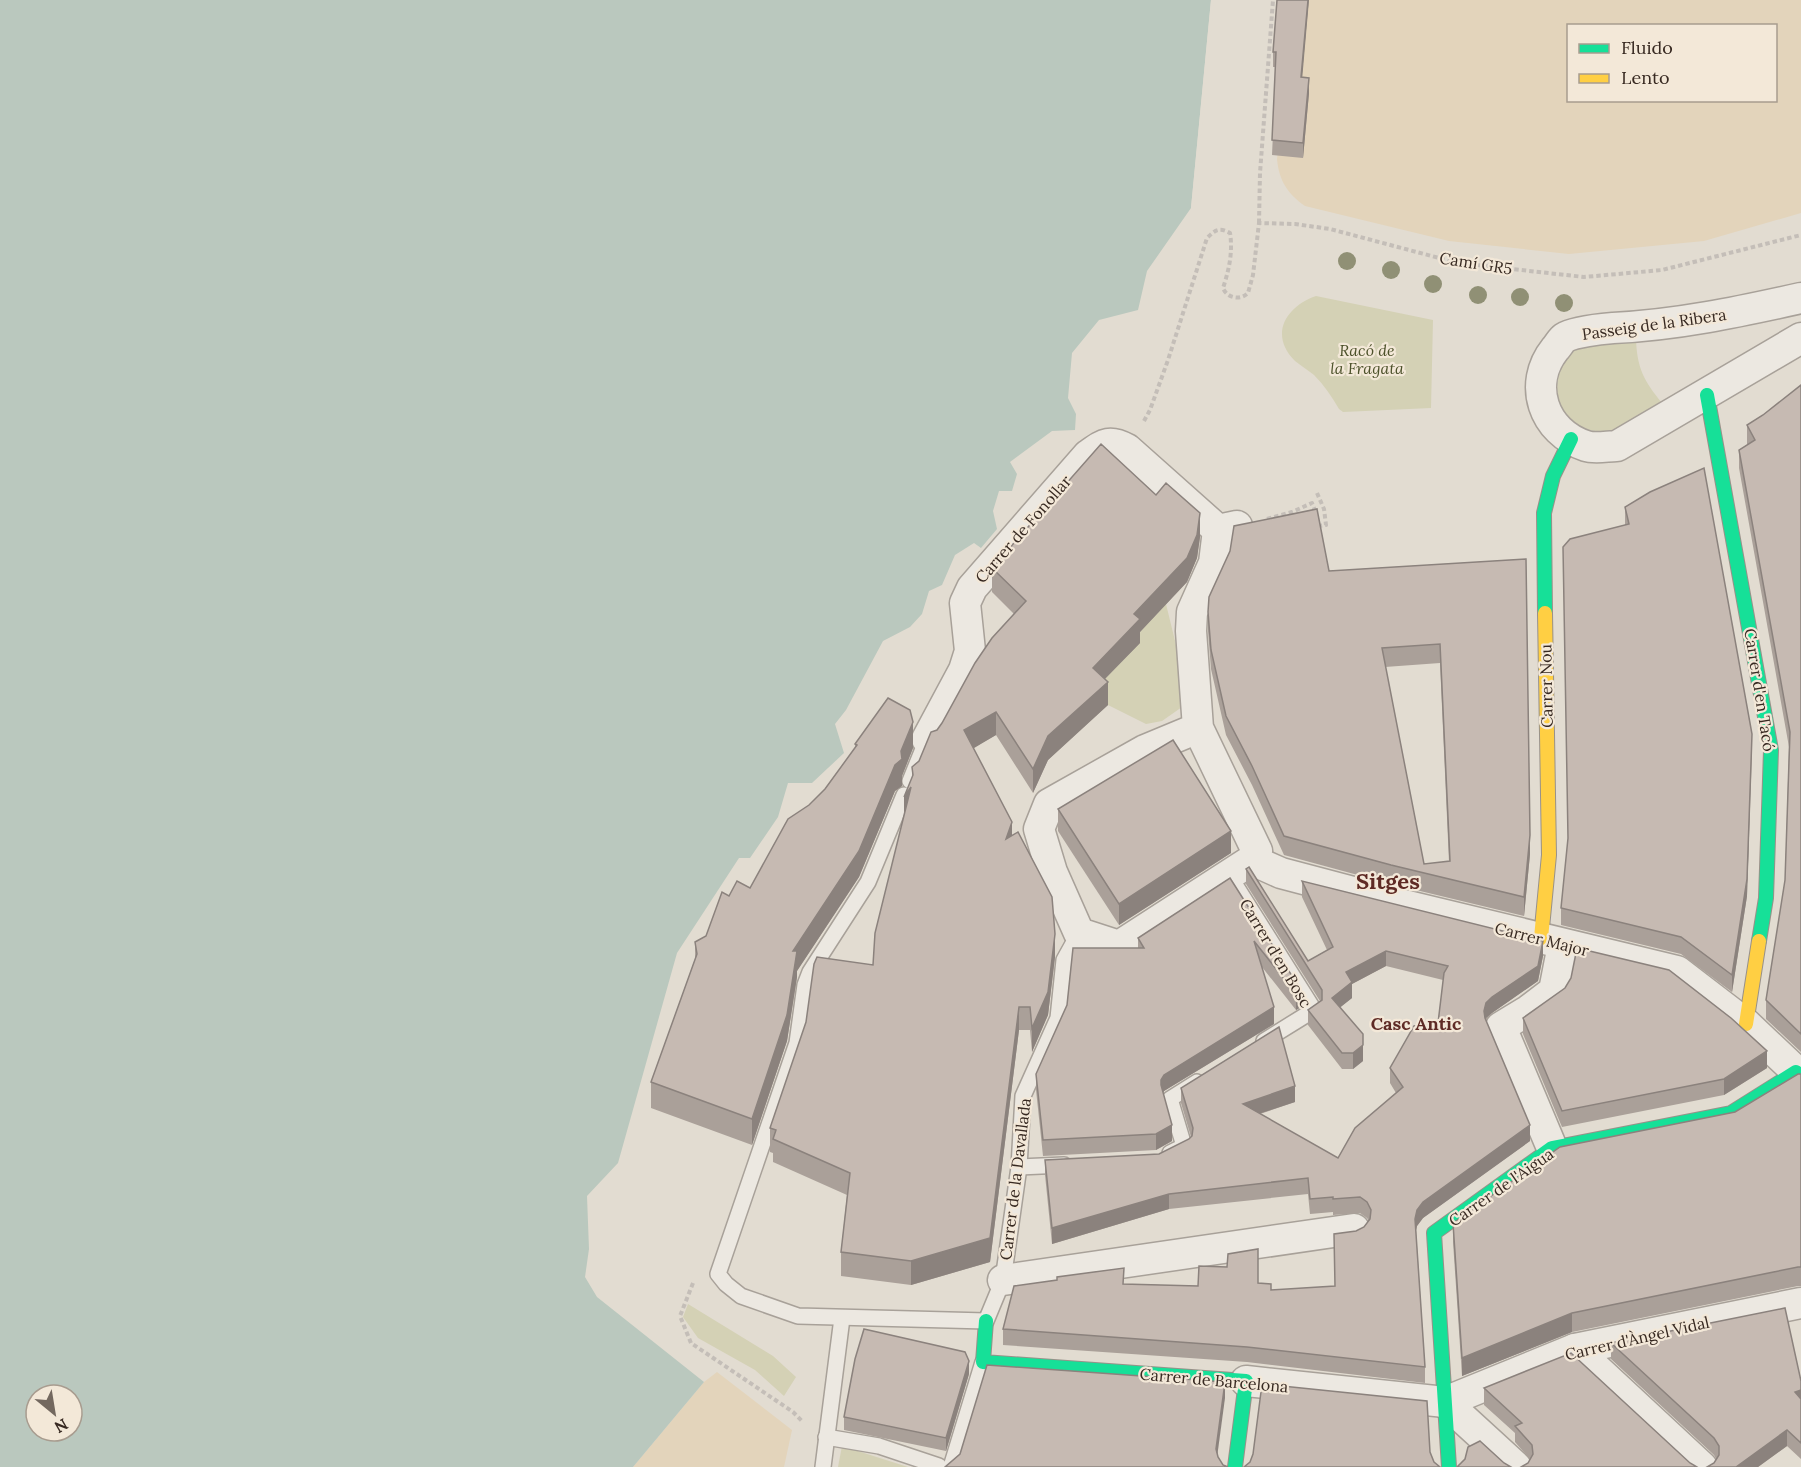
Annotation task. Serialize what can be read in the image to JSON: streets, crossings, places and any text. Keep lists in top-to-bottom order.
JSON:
{
  "streets": {
    "street": [
      "Passeig de la Ribera",
      "Carrer de Fonollar",
      "Carrer Nou",
      "Carrer d'en Tacó",
      "Carrer Major",
      "Carrer de la Davallada",
      "Carrer de l'Aigua",
      "Carrer d'Àngel Vidal",
      "Carrer de Barcelona"
    ],
    "lane": ["Carrer d'en Bosc"],
    "path": ["Camí GR5"]
  },
  "crossings": [
    ["Passeig de la Ribera", "Carrer Nou"],
    ["Carrer Nou", "Carrer Major"],
    ["Carrer d'en Tacó", "Carrer Major"],
    ["Carrer Major", "Carrer d'en Bosc"],
    ["Carrer Major", "Carrer de l'Aigua"],
    ["Carrer de la Davallada", "Carrer de Barcelona"],
    ["Carrer de l'Aigua", "Carrer d'Àngel Vidal"],
    ["Carrer de l'Aigua", "Carrer de Barcelona"],
    ["Carrer d'Àngel Vidal", "Carrer de Barcelona"]
  ],
  "districts": ["Sitges", "Casc Antic"],
  "parks": ["Racó de la Fragata"],
  "legend": ["Fluido", "Lento"],
  "north": "bottom right"
}
